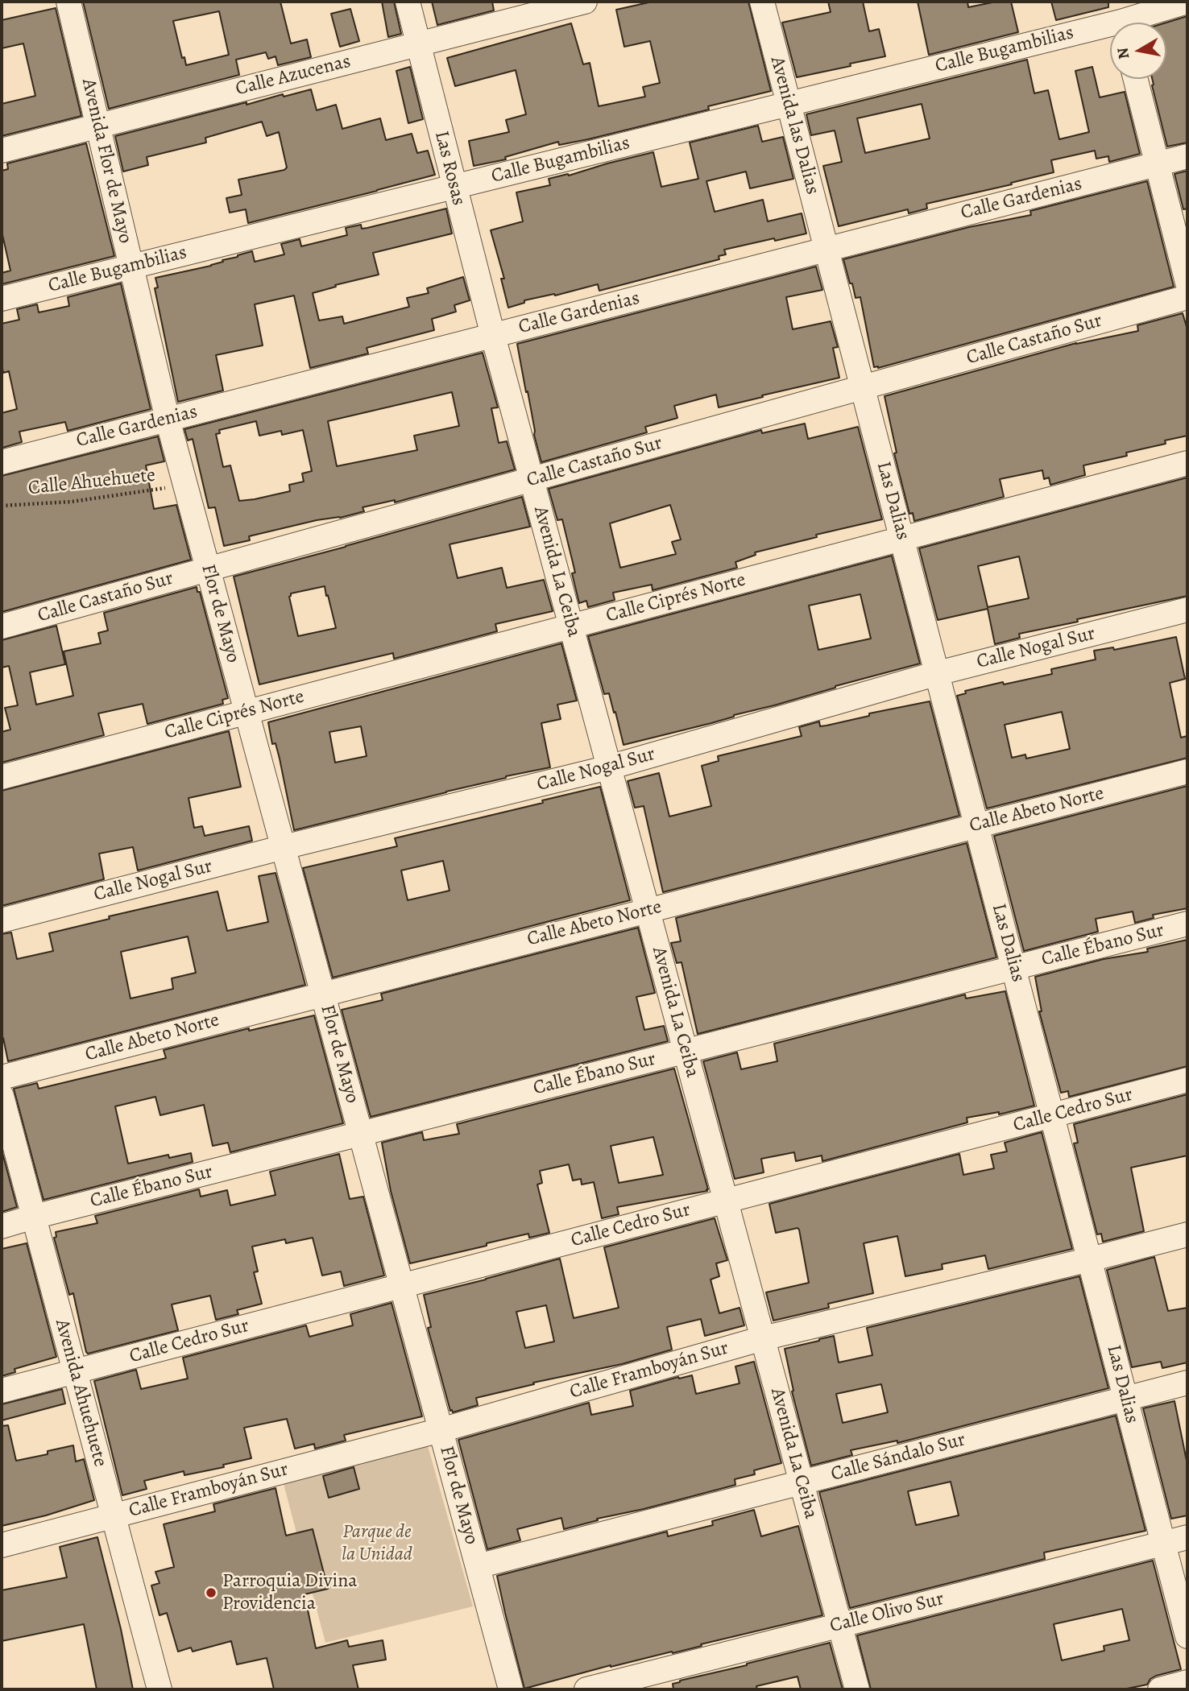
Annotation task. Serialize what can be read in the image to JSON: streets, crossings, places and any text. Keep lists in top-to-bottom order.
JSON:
{
  "streets": {
    "street": [
      "Calle Bugambilias",
      "Calle Azucenas",
      "Avenida las Dalias",
      "Avenida Flor de Mayo",
      "Las Rosas",
      "Calle Gardenias",
      "Calle Castaño Sur",
      "Las Dalias",
      "Avenida La Ceiba",
      "Calle Ciprés Norte",
      "Flor de Mayo",
      "Calle Nogal Sur",
      "Calle Abeto Norte",
      "Calle Ébano Sur",
      "Calle Cedro Sur",
      "Calle Framboyán Sur",
      "Avenida Ahuehuete",
      "Calle Sándalo Sur",
      "Calle Olivo Sur"
    ],
    "path": ["Calle Ahuehuete"]
  },
  "crossings": [
    ["Calle Bugambilias", "Avenida las Dalias"],
    ["Calle Bugambilias", "Avenida Flor de Mayo"],
    ["Calle Bugambilias", "Las Rosas"],
    ["Calle Azucenas", "Avenida Flor de Mayo"],
    ["Calle Azucenas", "Las Rosas"],
    ["Avenida las Dalias", "Calle Gardenias"],
    ["Avenida las Dalias", "Las Dalias"],
    ["Avenida Flor de Mayo", "Calle Gardenias"],
    ["Avenida Flor de Mayo", "Flor de Mayo"],
    ["Las Rosas", "Calle Gardenias"],
    ["Las Rosas", "Avenida La Ceiba"],
    ["Calle Gardenias", "Las Dalias"],
    ["Calle Gardenias", "Avenida La Ceiba"],
    ["Calle Gardenias", "Flor de Mayo"],
    ["Calle Castaño Sur", "Las Dalias"],
    ["Calle Castaño Sur", "Avenida La Ceiba"],
    ["Calle Castaño Sur", "Flor de Mayo"],
    ["Calle Ahuehuete", "Flor de Mayo"],
    ["Las Dalias", "Calle Ciprés Norte"],
    ["Las Dalias", "Calle Nogal Sur"],
    ["Las Dalias", "Calle Abeto Norte"],
    ["Las Dalias", "Calle Ébano Sur"],
    ["Las Dalias", "Calle Cedro Sur"],
    ["Las Dalias", "Calle Framboyán Sur"],
    ["Las Dalias", "Calle Sándalo Sur"],
    ["Las Dalias", "Calle Olivo Sur"],
    ["Avenida La Ceiba", "Calle Ciprés Norte"],
    ["Avenida La Ceiba", "Calle Nogal Sur"],
    ["Avenida La Ceiba", "Calle Abeto Norte"],
    ["Avenida La Ceiba", "Calle Ébano Sur"],
    ["Avenida La Ceiba", "Calle Cedro Sur"],
    ["Avenida La Ceiba", "Calle Framboyán Sur"],
    ["Avenida La Ceiba", "Calle Sándalo Sur"],
    ["Avenida La Ceiba", "Calle Olivo Sur"],
    ["Calle Ciprés Norte", "Flor de Mayo"],
    ["Flor de Mayo", "Calle Nogal Sur"],
    ["Flor de Mayo", "Calle Abeto Norte"],
    ["Flor de Mayo", "Calle Ébano Sur"],
    ["Flor de Mayo", "Calle Cedro Sur"],
    ["Flor de Mayo", "Calle Framboyán Sur"],
    ["Flor de Mayo", "Calle Sándalo Sur"],
    ["Calle Ébano Sur", "Avenida Ahuehuete"],
    ["Calle Cedro Sur", "Avenida Ahuehuete"],
    ["Calle Framboyán Sur", "Avenida Ahuehuete"]
  ],
  "parks": ["Parque de la Unidad"],
  "places": ["Parroquia Divina Providencia"],
  "north": "left"
}
